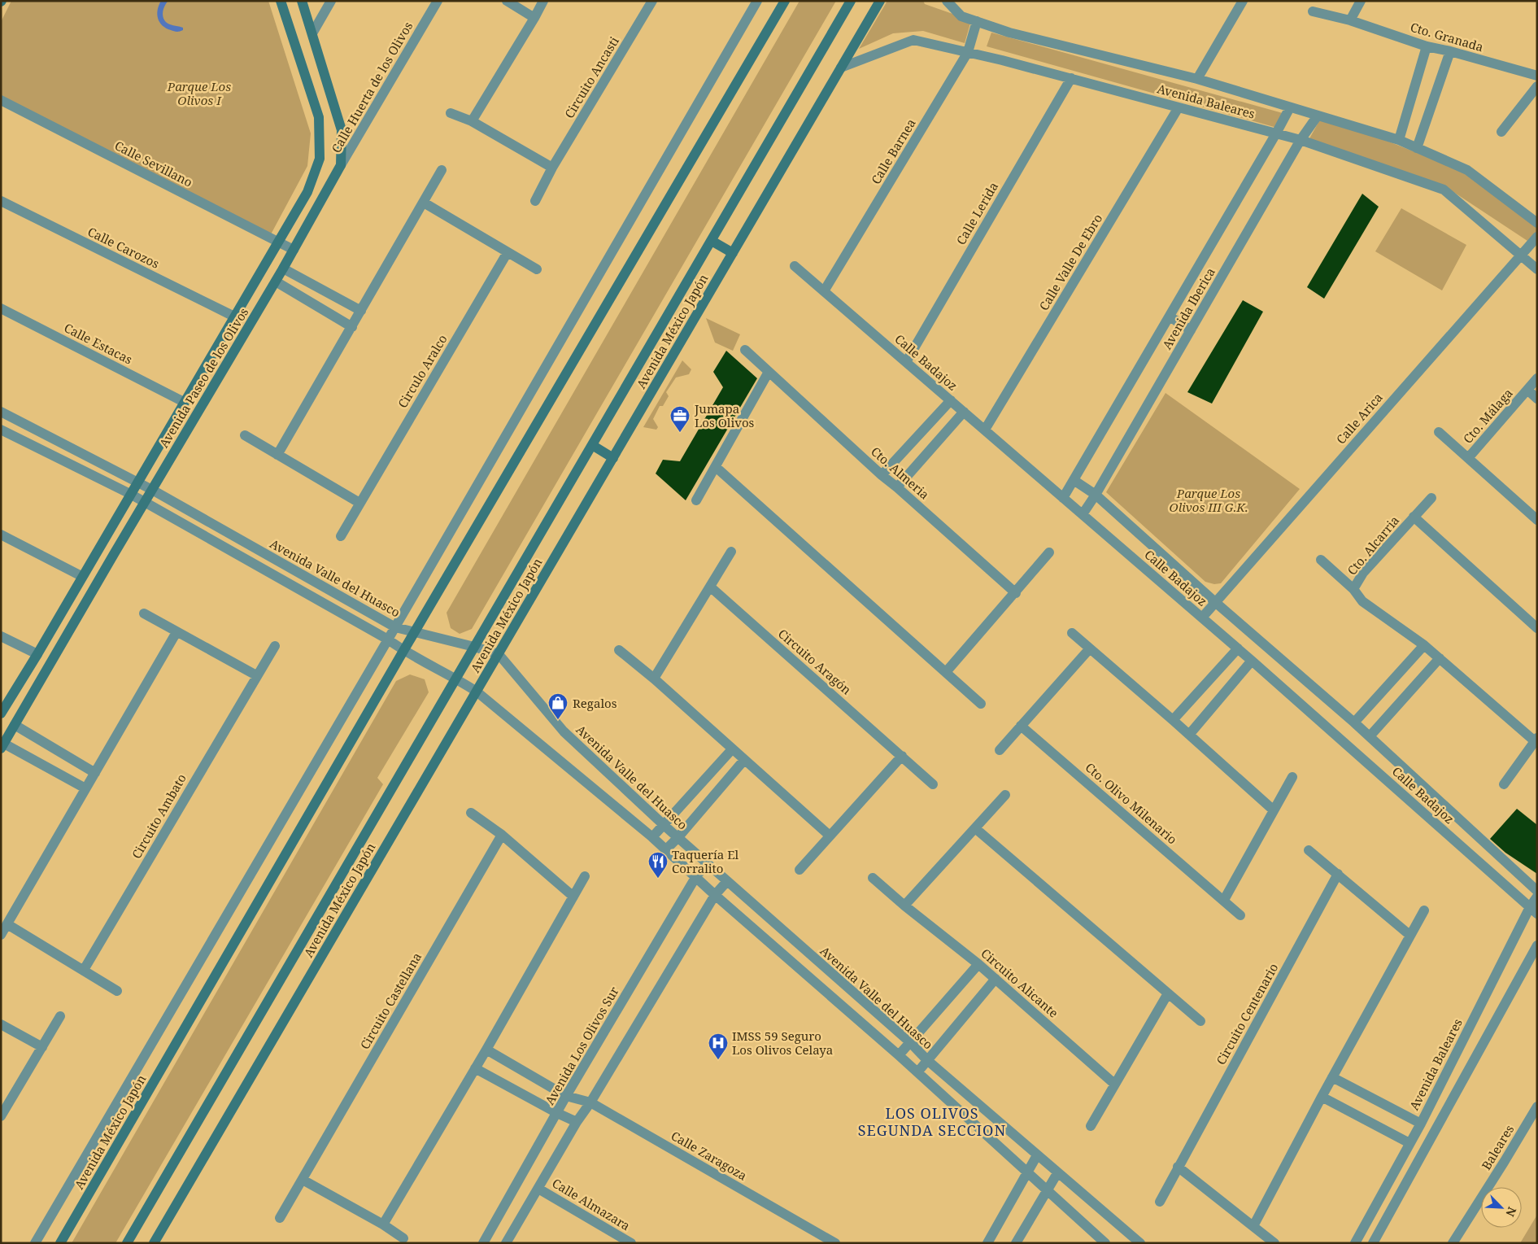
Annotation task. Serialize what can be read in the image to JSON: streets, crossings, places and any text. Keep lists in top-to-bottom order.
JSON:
{
  "streets": {
    "street": [
      "Cto. Granada",
      "Circuito Ancasti",
      "Calle Huerta de los Olivos",
      "Avenida Baleares",
      "Calle Barnea",
      "Calle Sevillano",
      "Calle Lerida",
      "Calle Carozos",
      "Calle Valle De Ebro",
      "Avenida Iberica",
      "Avenida México Japón",
      "Calle Estacas",
      "Calle Badajoz",
      "Circulo Aralco",
      "Avenida Paseo de los Olivos",
      "Cto. Málaga",
      "Calle Arica",
      "Cto. Almeria",
      "Cto. Alcarria",
      "Avenida Valle del Huasco",
      "Circuito Aragón",
      "Cto. Olivo Milenario",
      "Circuito Ambato",
      "Circuito Alicante",
      "Circuito Castellana",
      "Circuito Centenario",
      "Avenida Los Olivos Sur",
      "Baleares",
      "Calle Zaragoza",
      "Calle Almazara"
    ]
  },
  "crossings": [
    ["Calle Huerta de los Olivos", "Avenida Paseo de los Olivos"],
    ["Avenida Baleares", "Calle Barnea"],
    ["Avenida Baleares", "Calle Lerida"],
    ["Avenida Baleares", "Calle Valle De Ebro"],
    ["Avenida Baleares", "Avenida Iberica"],
    ["Avenida Baleares", "Avenida México Japón"],
    ["Avenida Baleares", "Calle Badajoz"],
    ["Avenida Baleares", "Calle Arica"],
    ["Calle Barnea", "Calle Badajoz"],
    ["Calle Sevillano", "Avenida Paseo de los Olivos"],
    ["Calle Lerida", "Calle Badajoz"],
    ["Calle Carozos", "Avenida Paseo de los Olivos"],
    ["Calle Valle De Ebro", "Calle Badajoz"],
    ["Avenida Iberica", "Calle Badajoz"],
    ["Avenida México Japón", "Avenida Valle del Huasco"],
    ["Calle Estacas", "Avenida Paseo de los Olivos"],
    ["Calle Badajoz", "Calle Arica"],
    ["Avenida Paseo de los Olivos", "Avenida Valle del Huasco"],
    ["Avenida Valle del Huasco", "Avenida Los Olivos Sur"],
    ["Avenida Los Olivos Sur", "Calle Zaragoza"]
  ],
  "districts": ["LOS OLIVOS SEGUNDA SECCION"],
  "parks": ["Parque Los Olivos I", "Parque Los Olivos III G.K."],
  "places": {
    "office": ["Jumapa Los Olivos"],
    "shop": ["Regalos"],
    "restaurant": ["Taquería El Corralito"],
    "hospital": ["IMSS 59 Seguro Los Olivos Celaya"]
  },
  "north": "bottom right"
}
